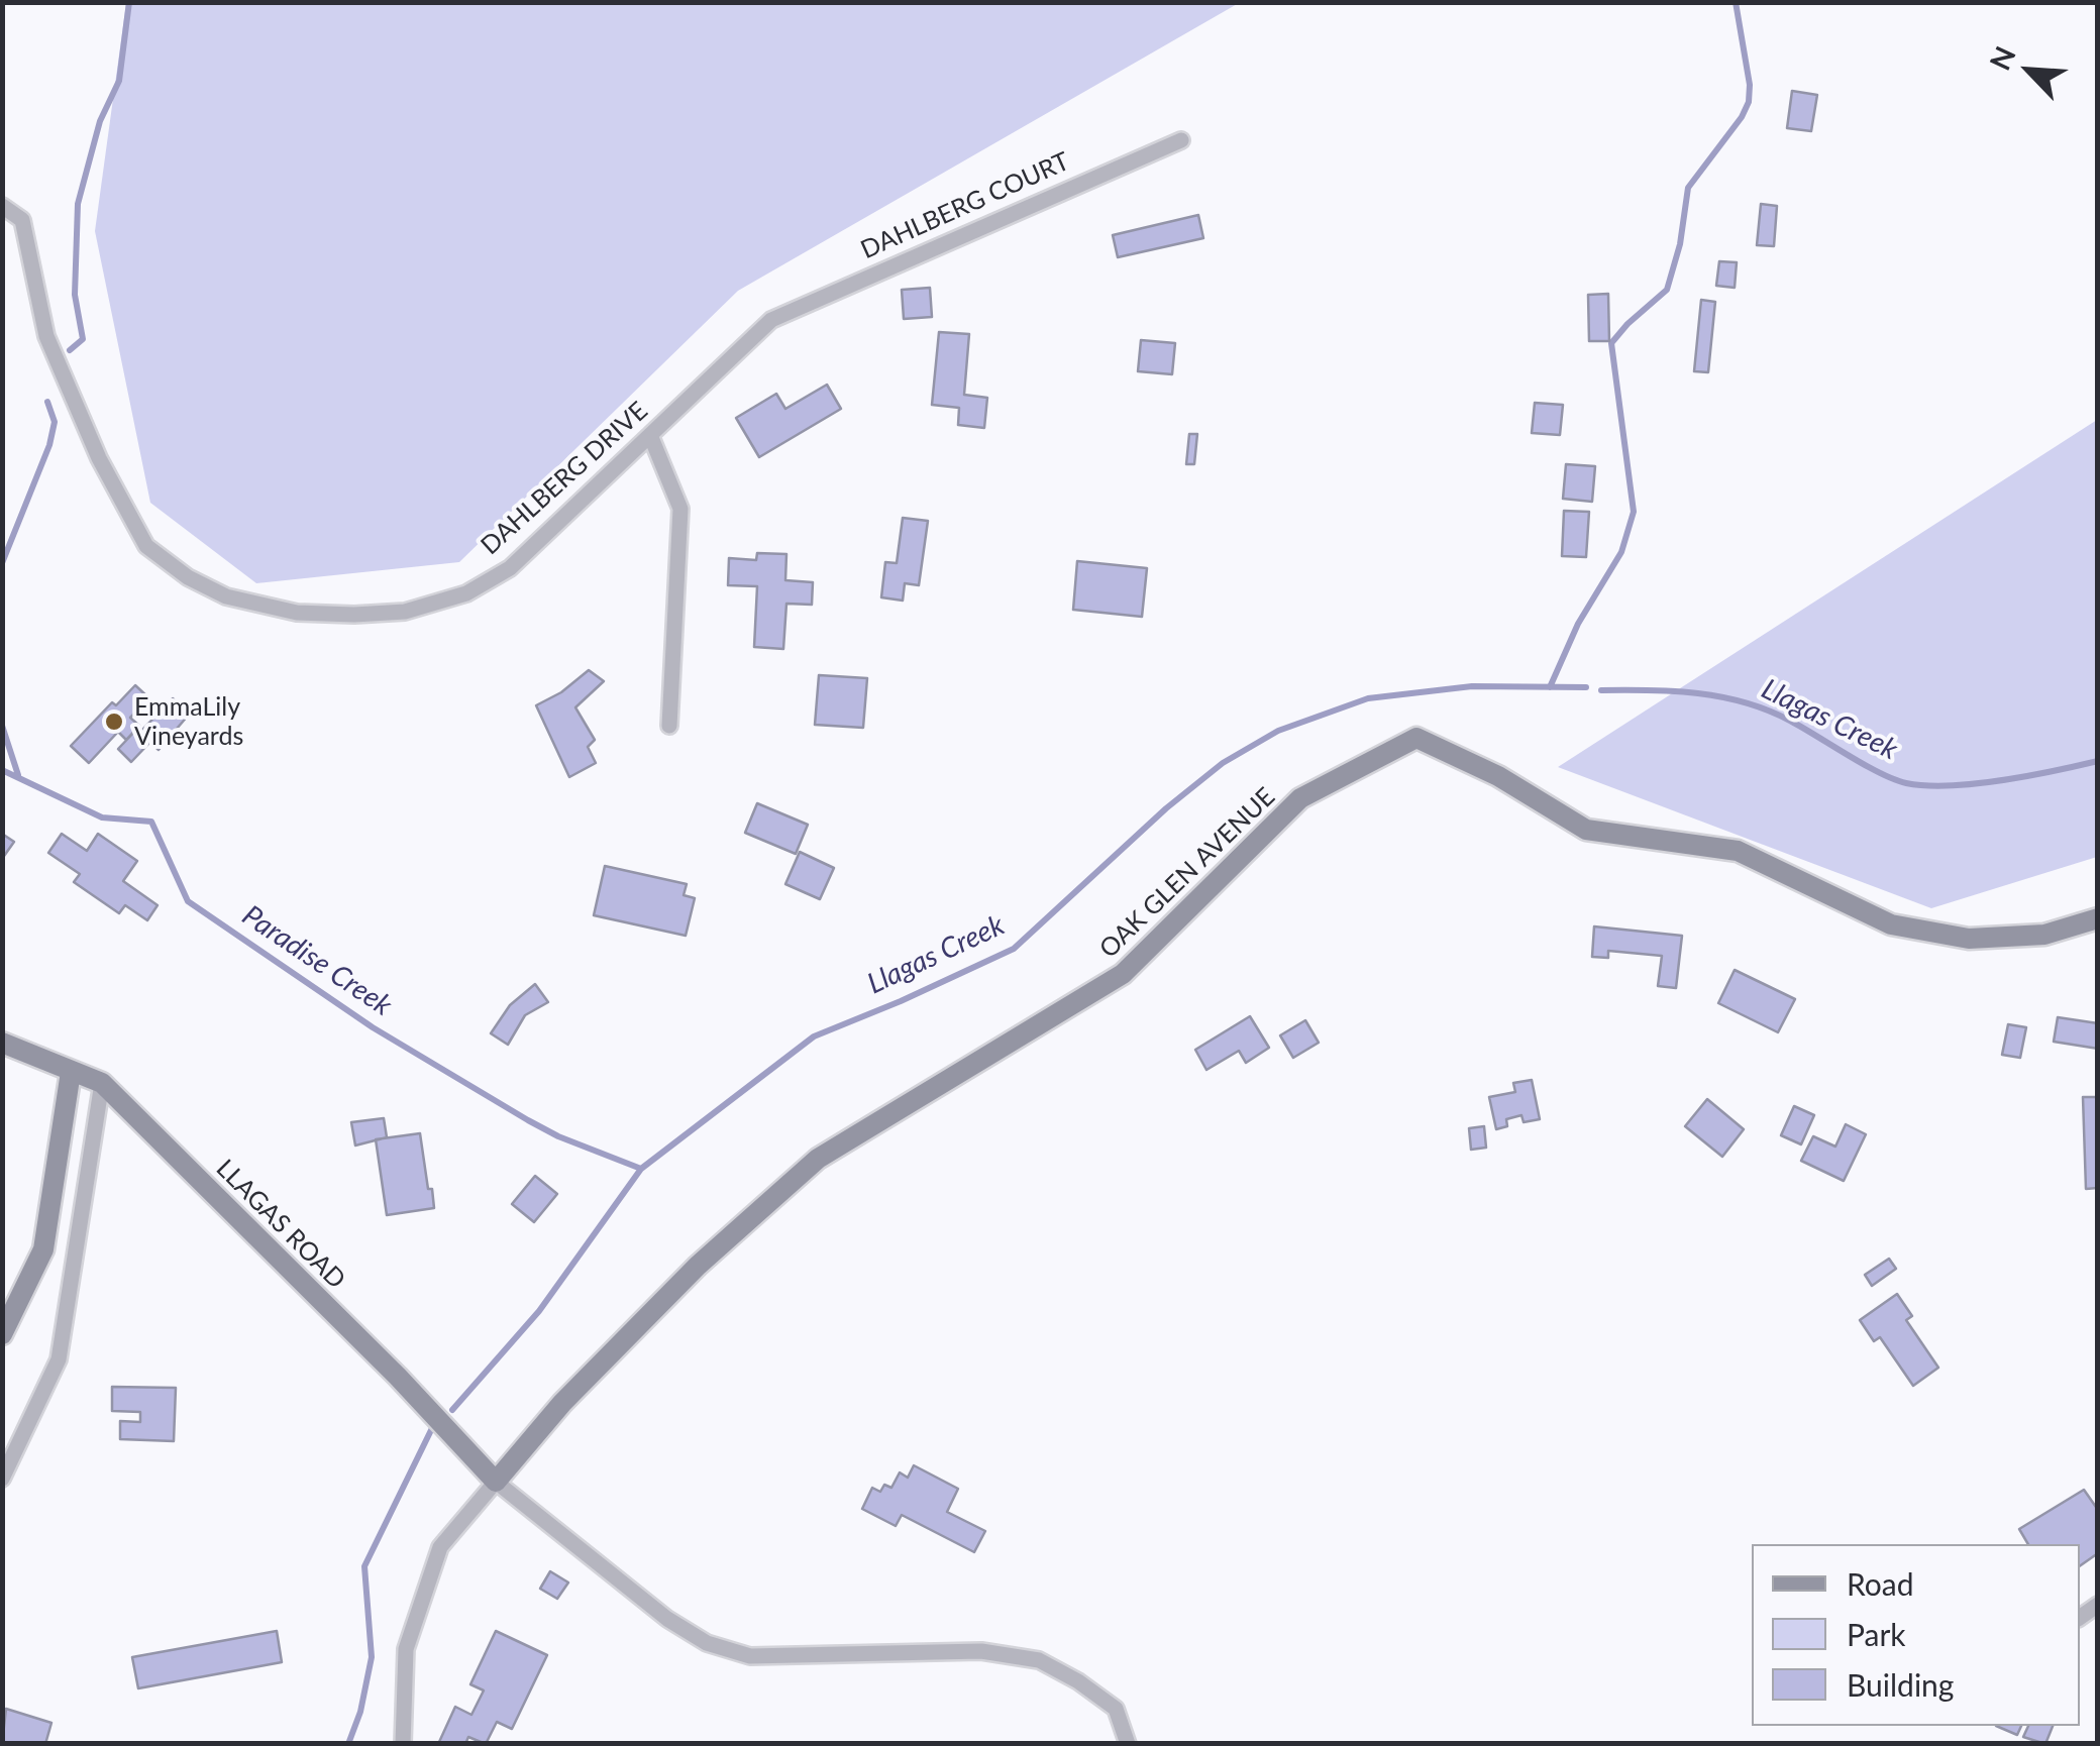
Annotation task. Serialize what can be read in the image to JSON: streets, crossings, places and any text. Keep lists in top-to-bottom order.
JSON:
{
  "streets": {
    "street": [
      "DAHLBERG COURT",
      "DAHLBERG DRIVE",
      "OAK GLEN AVENUE",
      "LLAGAS ROAD"
    ]
  },
  "crossings": [
    ["DAHLBERG COURT", "DAHLBERG DRIVE"],
    ["OAK GLEN AVENUE", "LLAGAS ROAD"]
  ],
  "water": ["Llagas Creek", "Paradise Creek"],
  "places": ["EmmaLily Vineyards"],
  "legend": ["Road", "Park", "Building"],
  "north": "top left"
}
